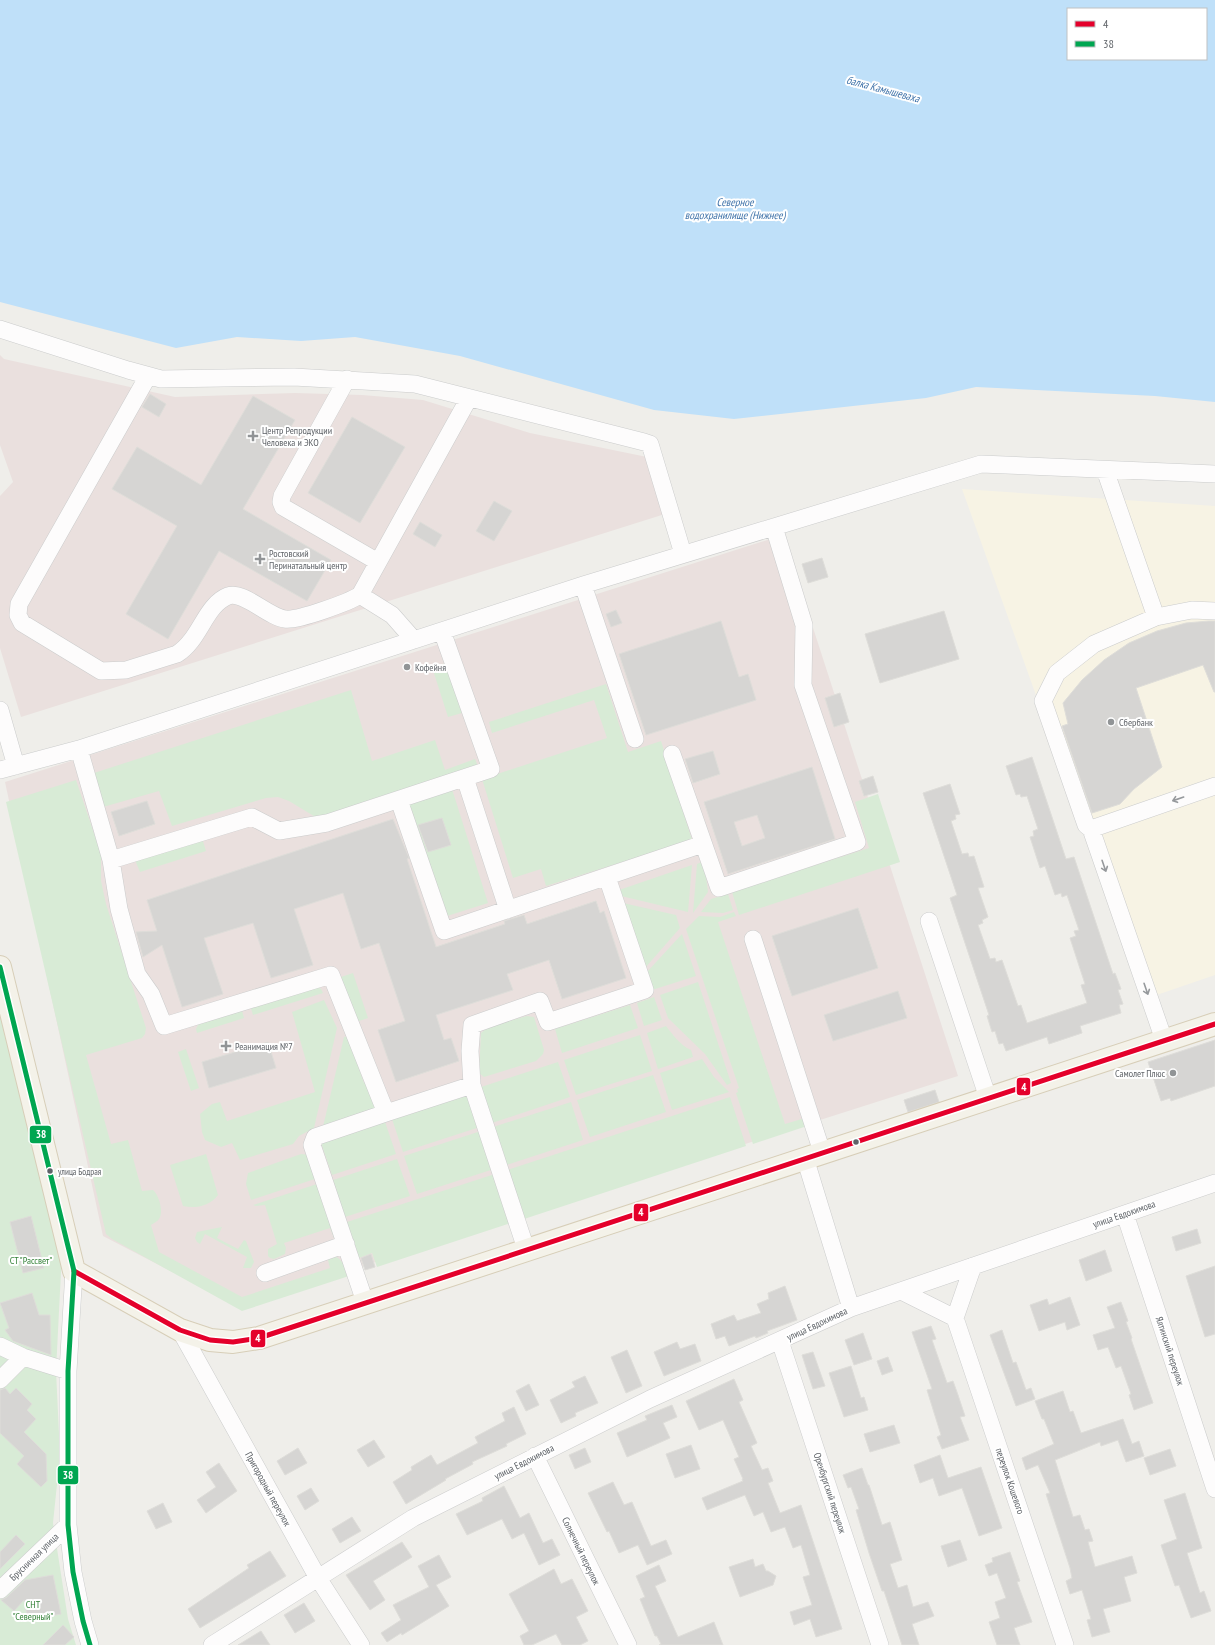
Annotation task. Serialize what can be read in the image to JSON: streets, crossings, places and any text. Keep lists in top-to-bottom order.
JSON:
{
  "streets": {
    "street": [
      "улица Евдокимова",
      "Ялтинский переулок",
      "переулок Кошевого",
      "Пригородный переулок",
      "Оренбургский переулок",
      "Солнечный переулок",
      "Брусничная улица"
    ]
  },
  "crossings": [
    ["улица Евдокимова", "Ялтинский переулок"],
    ["улица Евдокимова", "Пригородный переулок"],
    ["улица Евдокимова", "Оренбургский переулок"],
    ["улица Евдокимова", "Солнечный переулок"]
  ],
  "water": ["балка Камышеваха", "Северное водохранилище (Нижнее)"],
  "parks": ["СТ \"Рассвет\"", "СНТ \"Северный\""],
  "places": {
    "health": ["Центр Репродукции Человека и ЭКО", "Ростовский Перинатальный центр", "Реанимация №7"],
    "other": [
      "Кофейня",
      "Сбербанк",
      "Самолет Плюс",
      "улица Бодрая"
    ]
  },
  "lines": ["transit line 38", "transit line 4"],
  "legend": ["4", "38"]
}
